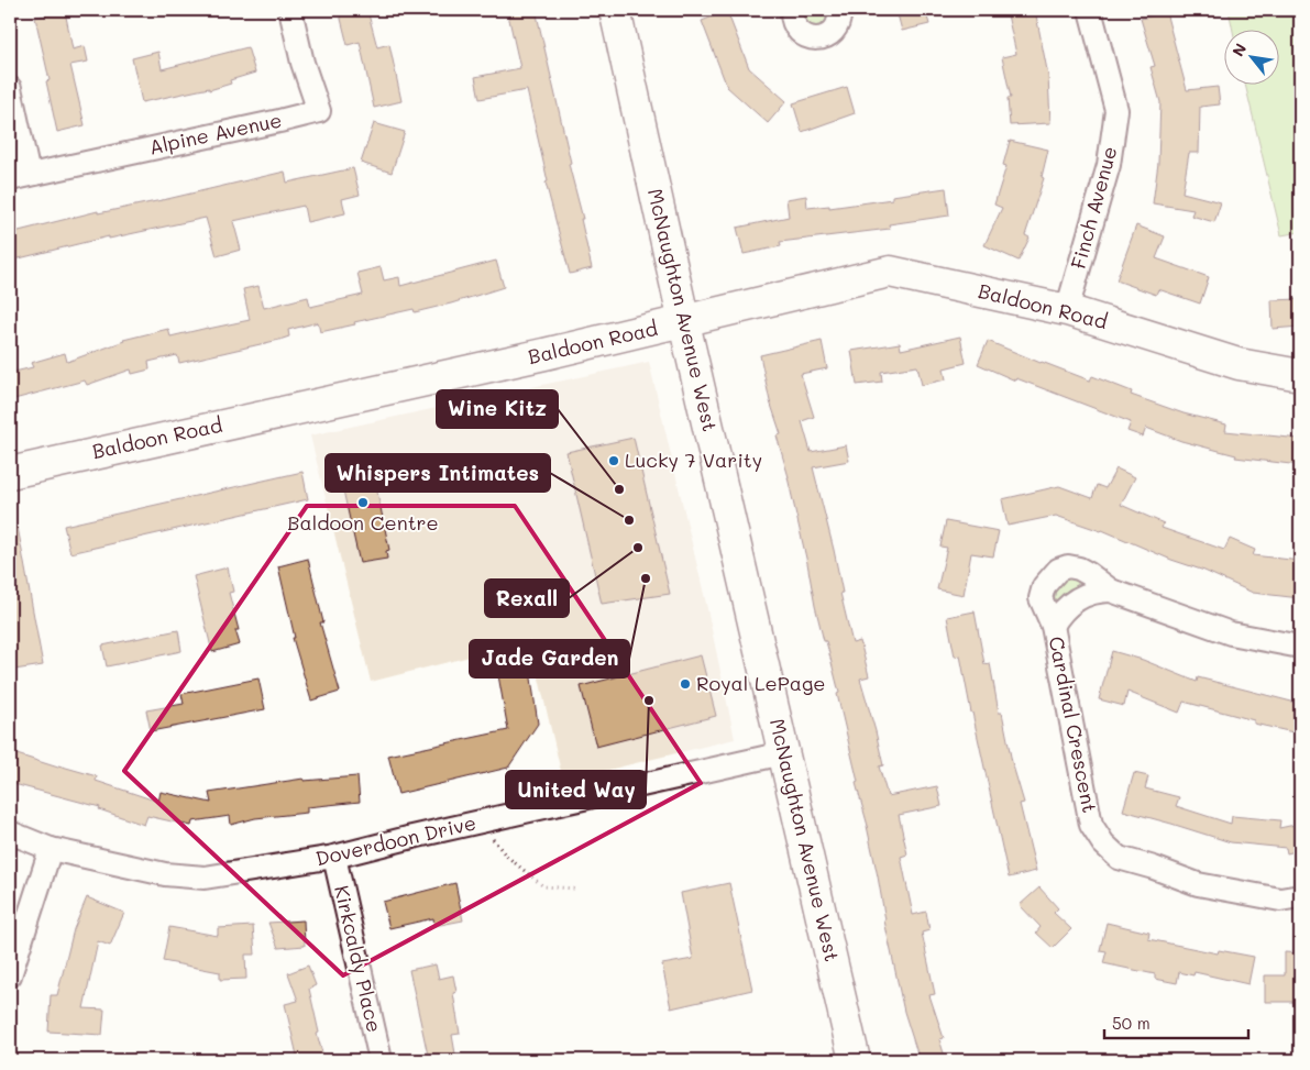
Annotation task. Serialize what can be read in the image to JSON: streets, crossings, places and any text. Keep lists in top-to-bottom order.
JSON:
{
  "streets": {
    "street": [
      "Alpine Avenue",
      "Finch Avenue",
      "Baldoon Road",
      "McNaughton Avenue West",
      "Cardinal Crescent",
      "Doverdoon Drive",
      "Kirkcaldy Place"
    ]
  },
  "crossings": [
    ["Finch Avenue", "Baldoon Road"],
    ["Baldoon Road", "McNaughton Avenue West"],
    ["McNaughton Avenue West", "Doverdoon Drive"],
    ["Doverdoon Drive", "Kirkcaldy Place"]
  ],
  "places": [
    "Lucky 7 Varity",
    "Wine Kitz",
    "Baldoon Centre",
    "Whispers Intimates",
    "Rexall",
    "Jade Garden",
    "Royal LePage",
    "United Way"
  ],
  "scale_bar": "50 m",
  "north": "top left"
}
